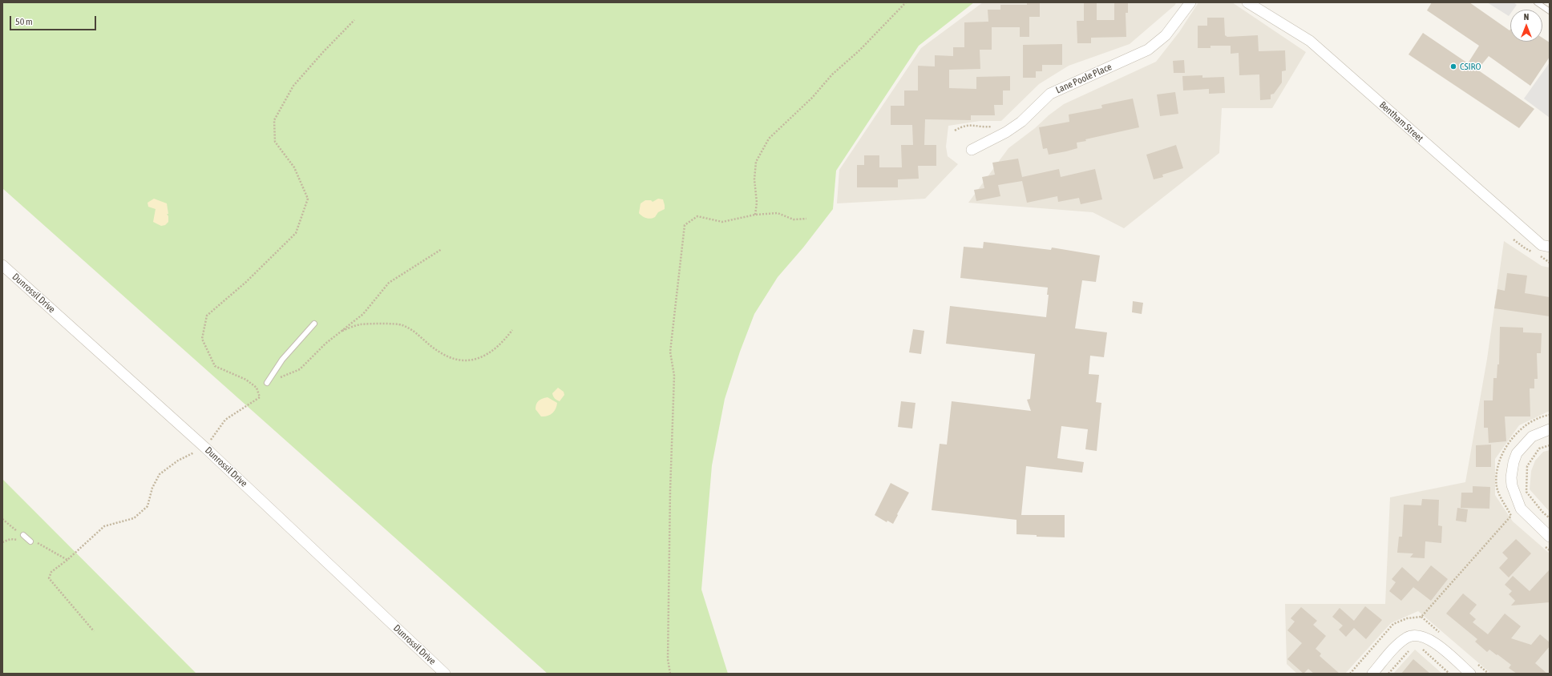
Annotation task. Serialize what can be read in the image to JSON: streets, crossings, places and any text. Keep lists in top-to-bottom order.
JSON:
{
  "streets": {
    "street": ["Lane Poole Place", "Bentham Street", "Dunrossil Drive"]
  },
  "places": ["CSIRO"],
  "scale_bar": "50 m",
  "north": "top"
}
